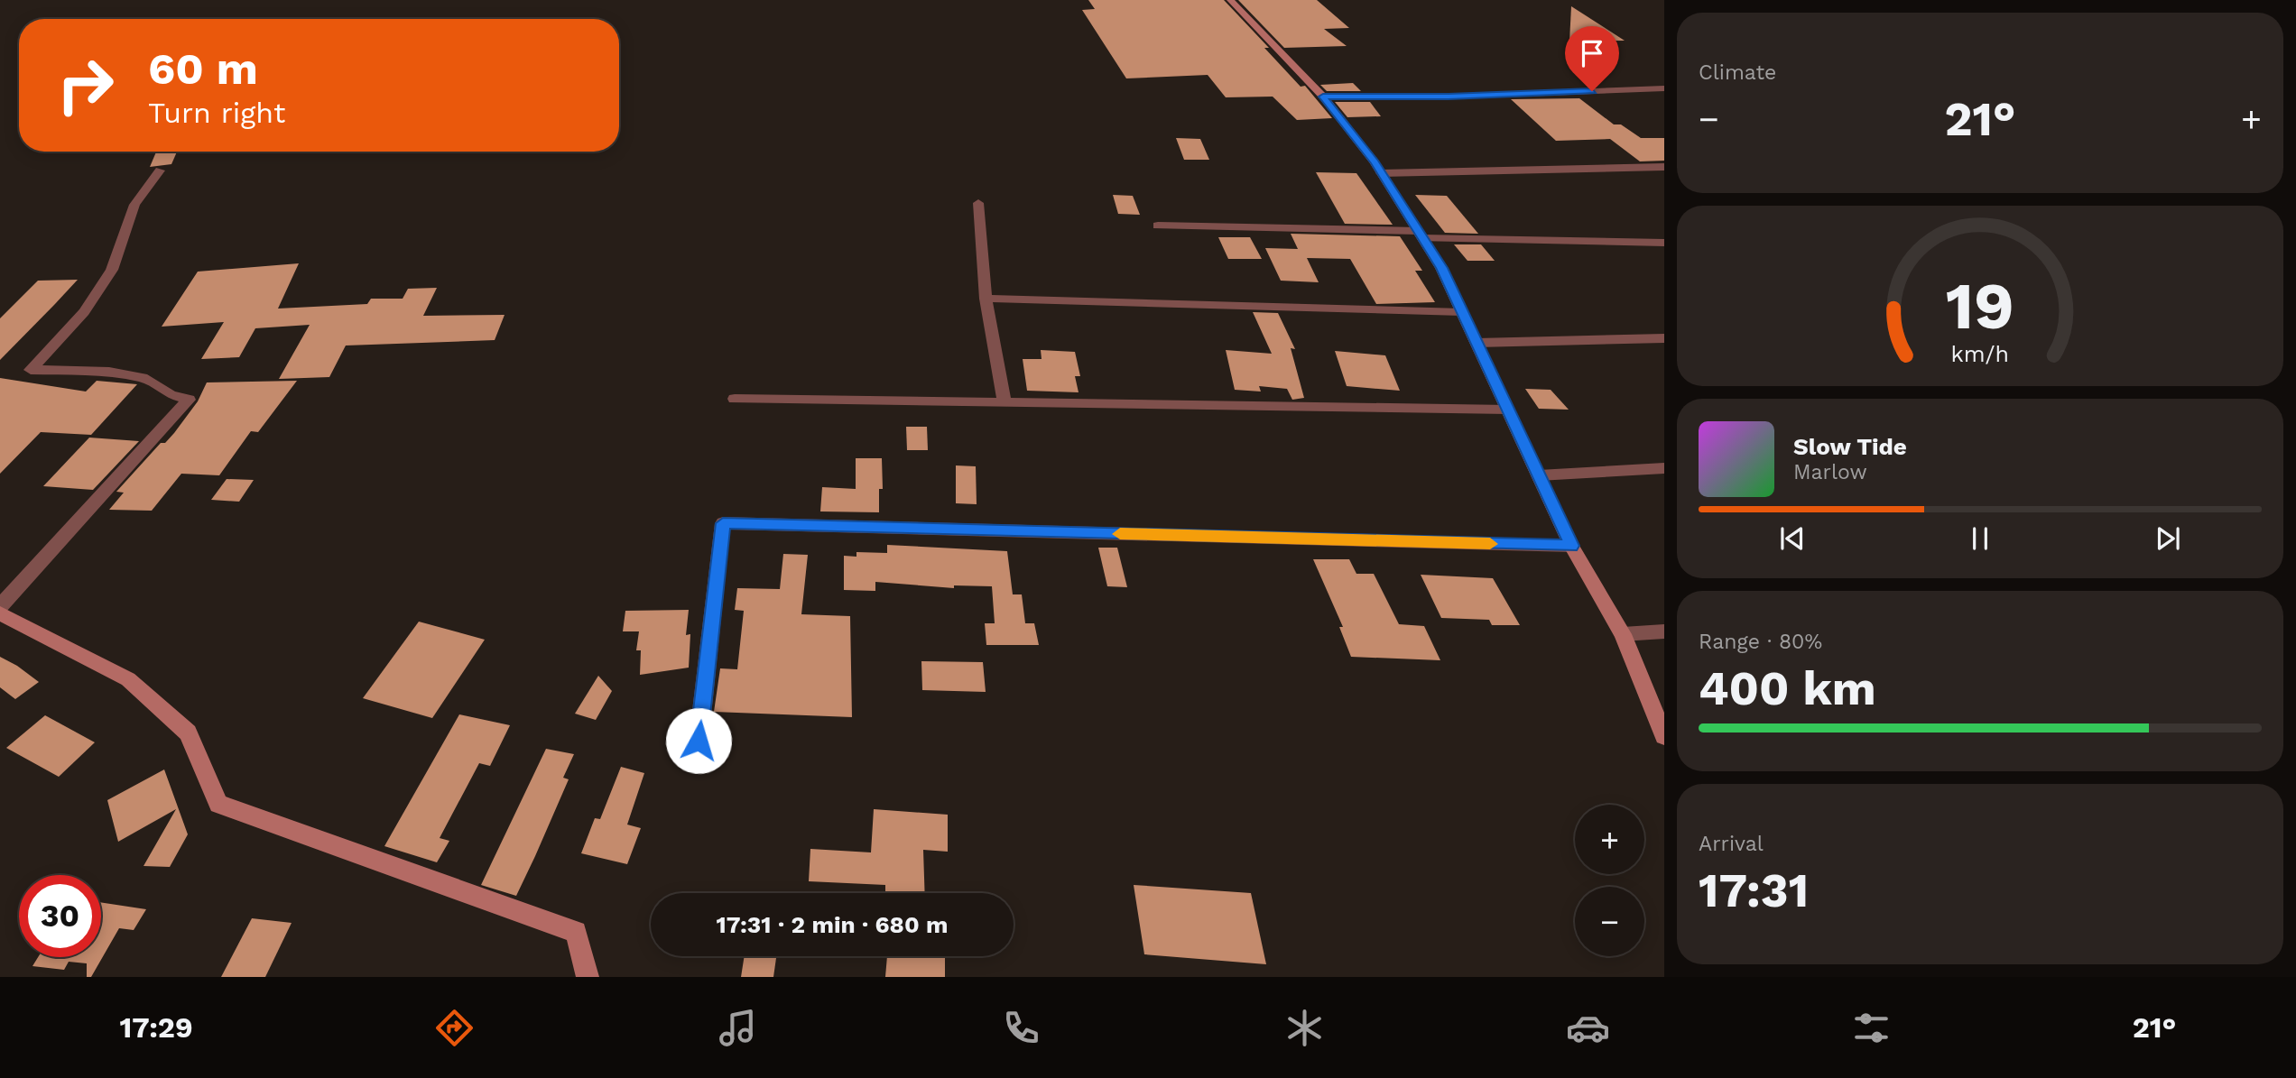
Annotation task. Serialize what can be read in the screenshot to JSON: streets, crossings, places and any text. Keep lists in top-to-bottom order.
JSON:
{
  "page": {
    "tile": [
      "Climate",
      ["Range · 80%", "400 km"],
      ["Arrival", "17:31"]
    ],
    "turn": ["60 m", "Turn right"],
    "heat": ["−", "21°", "+"],
    "song": ["Slow Tide", "Marlow"],
    "map_buttons": ["+", "−"],
    "limit": "30",
    "trip": "17:31 · 2 min · 680 m",
    "tabs": ["17:29", "21°"],
    "gauge": ["19", "km/h"]
  }
}
